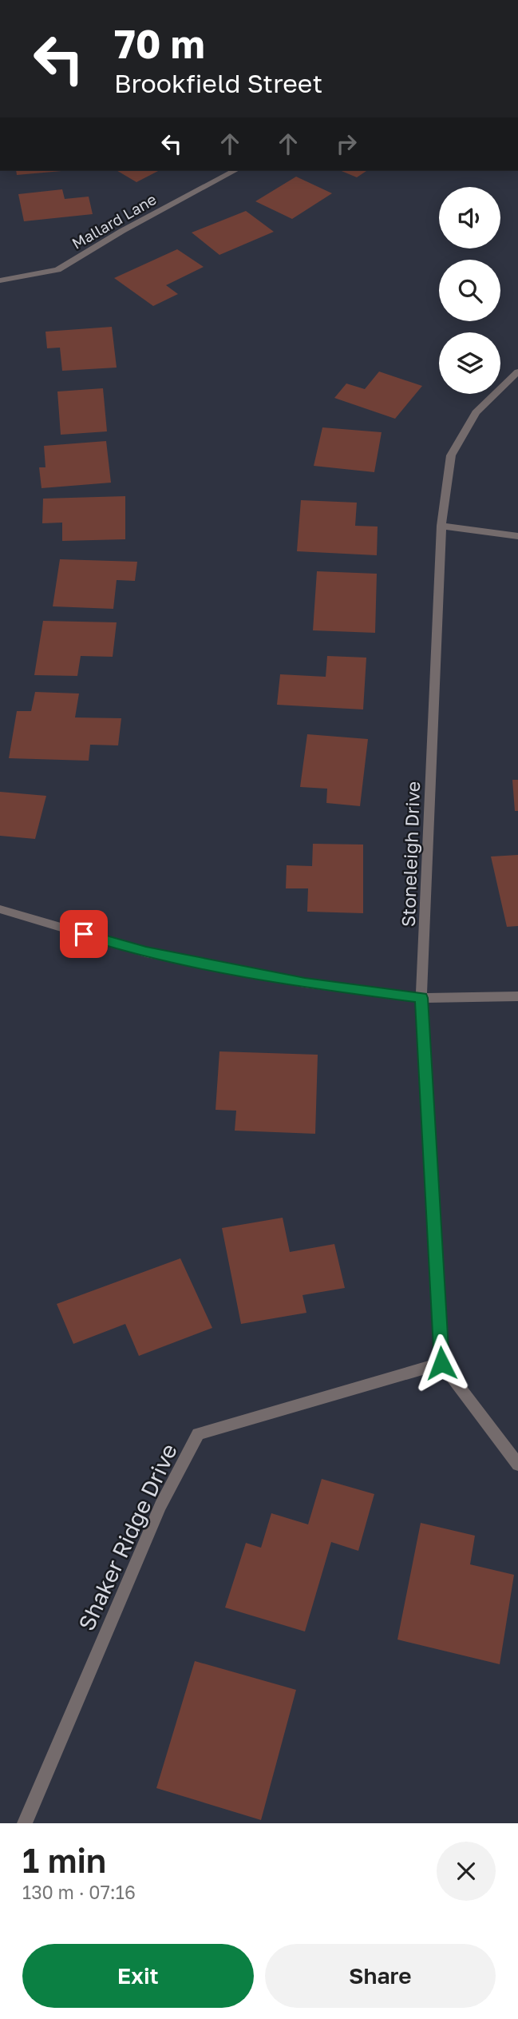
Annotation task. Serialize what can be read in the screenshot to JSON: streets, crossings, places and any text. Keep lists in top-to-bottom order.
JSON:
{
  "streets": {
    "street": ["Mallard Lane", "Stoneleigh Drive", "Shaker Ridge Drive"]
  },
  "crossings": [
    ["Stoneleigh Drive", "Shaker Ridge Drive"]
  ],
  "page": {
    "turn": ["70 m", "Brookfield Street"],
    "heading": ["1 min", "130 m · 07:16"],
    "buttons": ["Exit", "Share"]
  }
}
